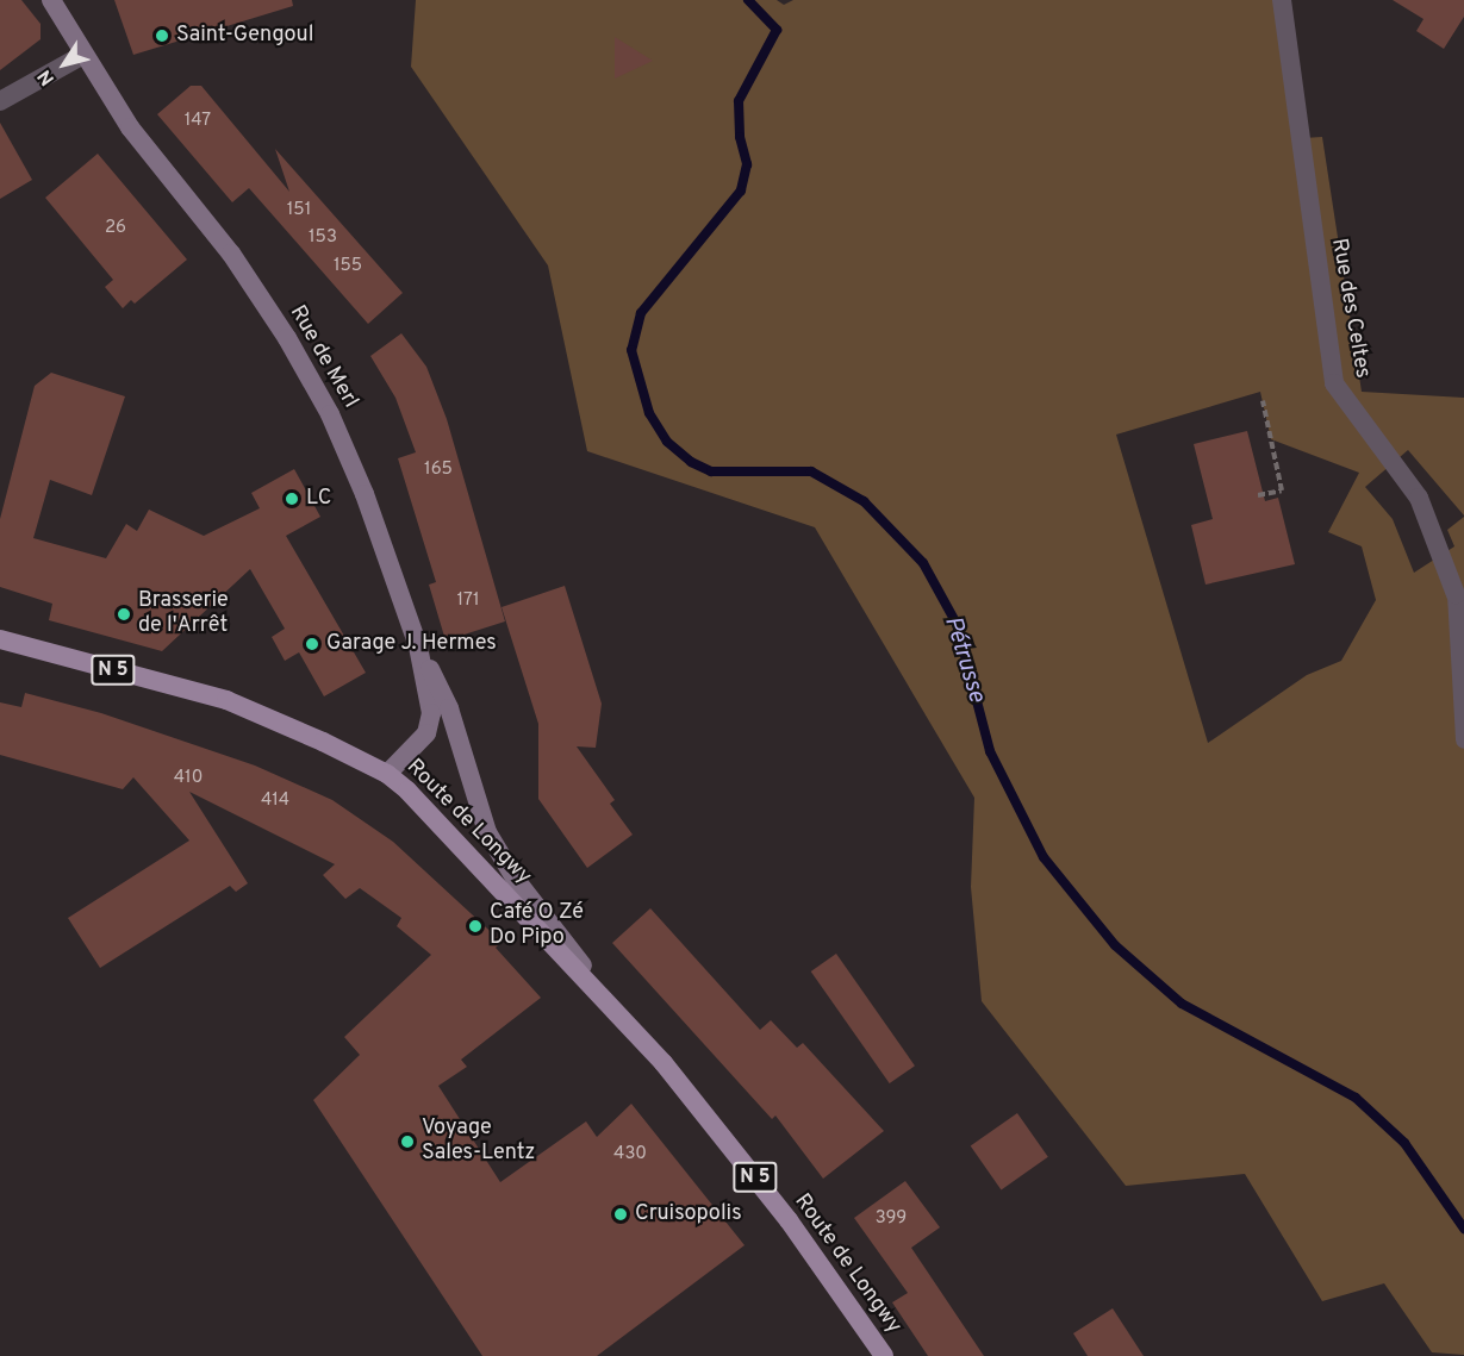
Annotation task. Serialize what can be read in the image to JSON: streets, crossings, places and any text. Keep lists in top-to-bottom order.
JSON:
{
  "streets": {
    "main road": ["Rue de Merl", "N 5", "Route de Longwy"],
    "street": ["Rue des Celtes"]
  },
  "crossings": [
    ["Rue de Merl", "N 5"],
    ["Rue de Merl", "Route de Longwy"],
    ["N 5", "Route de Longwy"]
  ],
  "water": ["Pétrusse"],
  "places": [
    "Saint-Gengoul",
    "LC",
    "Brasserie de l'Arrêt",
    "Garage J. Hermes",
    "Café O Zé Do Pipo",
    "Voyage Sales-Lentz",
    "Cruisopolis"
  ],
  "house_numbers": [
    "147",
    "151",
    "26",
    "153",
    "155",
    "165",
    "171",
    "410",
    "414",
    "430",
    "399"
  ],
  "north": "bottom left"
}
